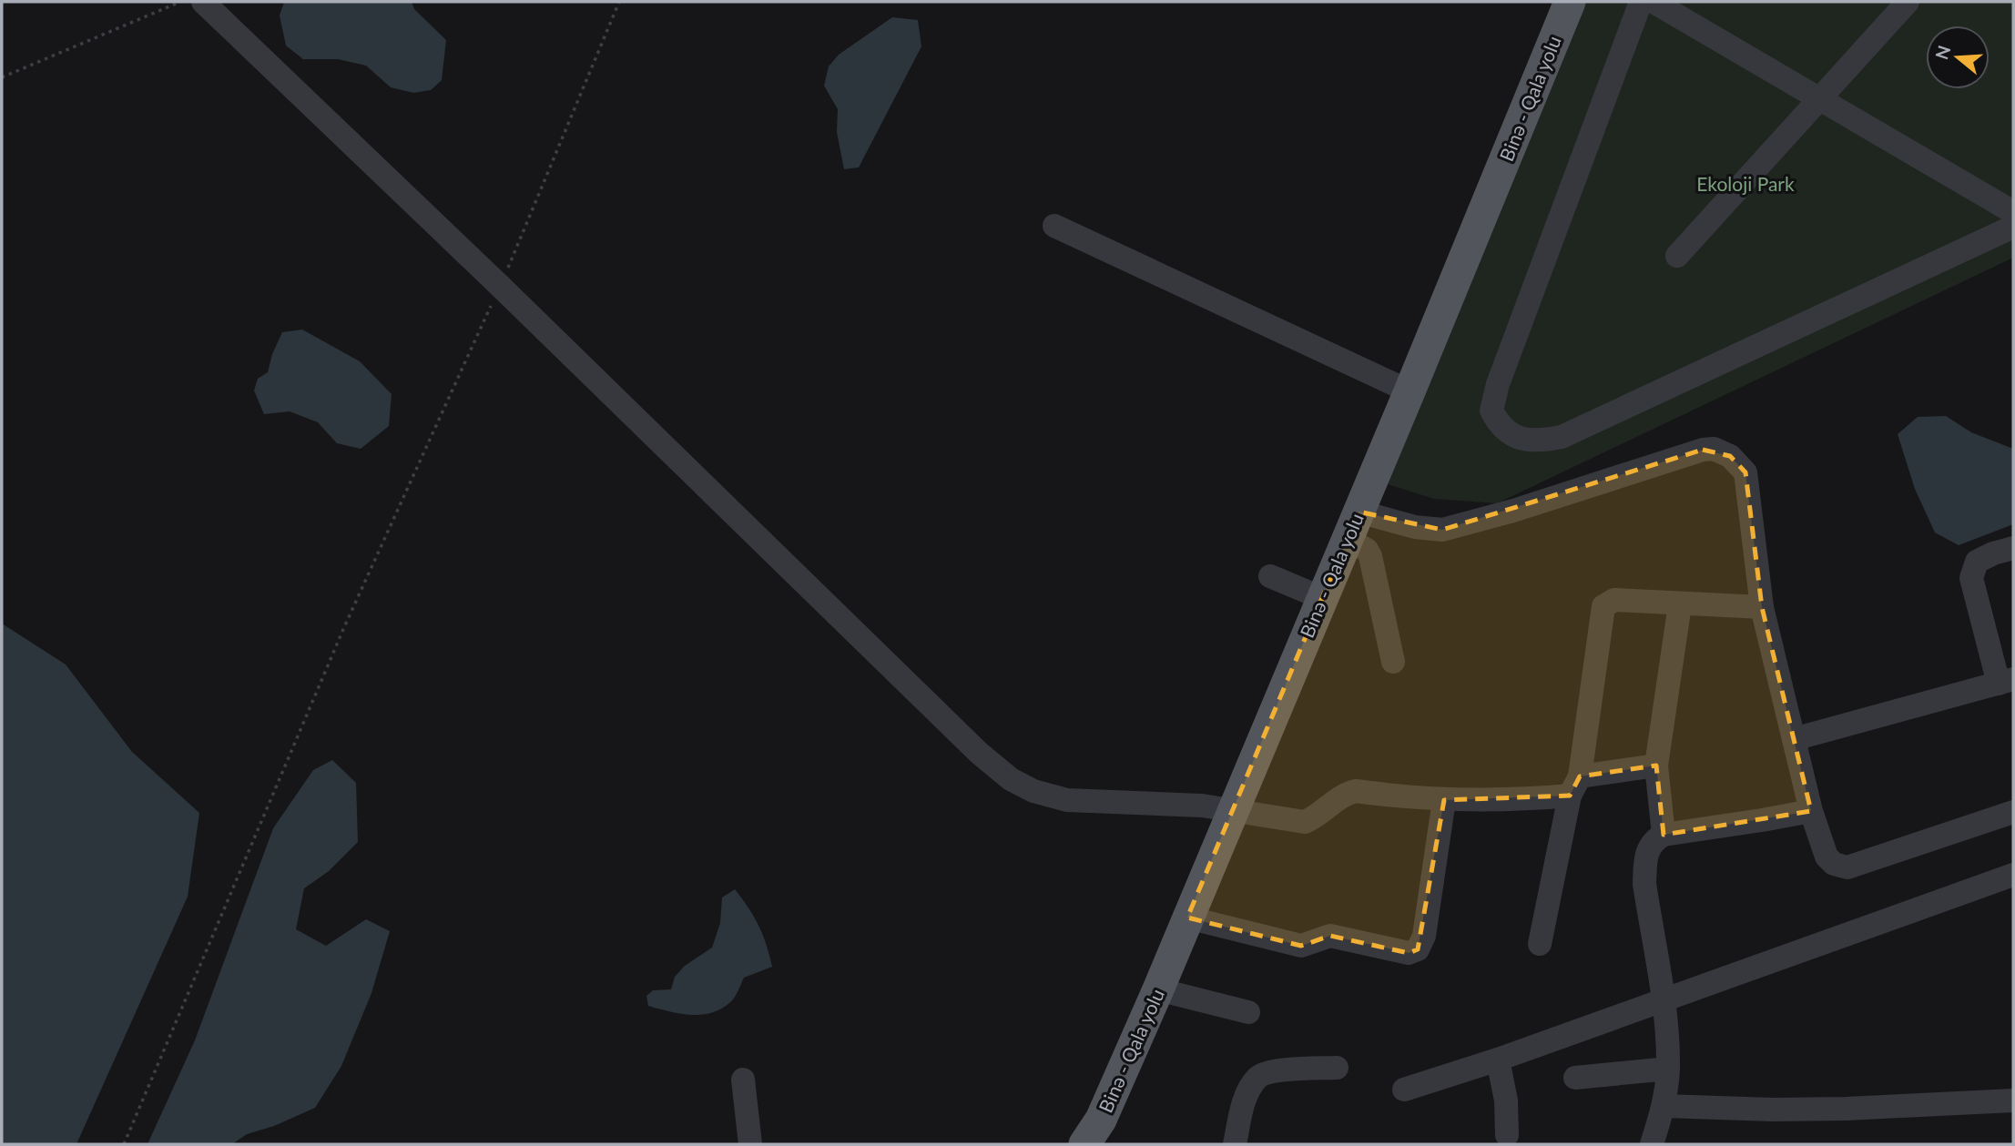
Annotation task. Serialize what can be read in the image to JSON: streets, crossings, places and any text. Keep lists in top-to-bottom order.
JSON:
{
  "streets": {
    "main road": ["Binə - Qala yolu"]
  },
  "parks": ["Ekoloji Park"],
  "north": "left"
}
